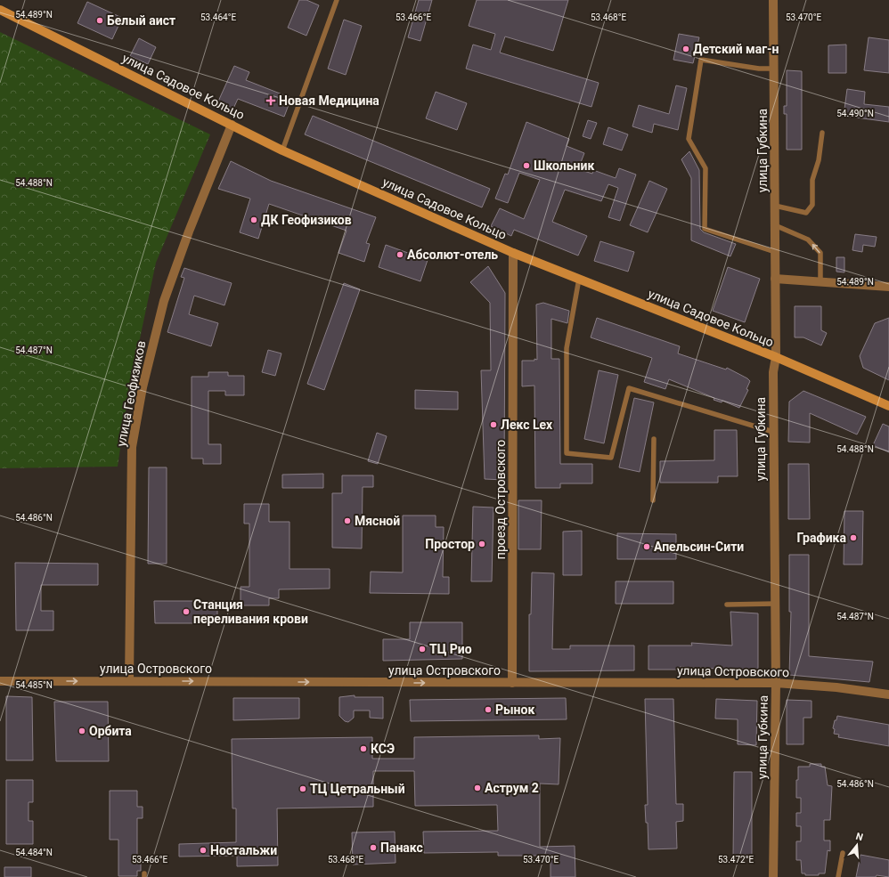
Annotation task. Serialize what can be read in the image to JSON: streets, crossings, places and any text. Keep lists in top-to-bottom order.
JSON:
{
  "streets": {
    "main road": ["улица Садовое Кольцо"],
    "street": [
      "улица Губкина",
      "улица Геофизиков",
      "проезд Островского",
      "улица Островского"
    ]
  },
  "crossings": [
    ["улица Садовое Кольцо", "улица Губкина"],
    ["улица Садовое Кольцо", "улица Геофизиков"],
    ["улица Садовое Кольцо", "проезд Островского"],
    ["улица Губкина", "улица Островского"],
    ["улица Геофизиков", "улица Островского"],
    ["проезд Островского", "улица Островского"]
  ],
  "one_way": ["улица Островского"],
  "places": {
    "other": [
      "Белый аист",
      "Детский маг-н",
      "Школьник",
      "ДК Геофизиков",
      "Абсолют-отель",
      "Лекс Lex",
      "Мясной",
      "Графика",
      "Простор",
      "Апельсин-Сити",
      "Станция переливания крови",
      "ТЦ Рио",
      "Рынок",
      "Орбита",
      "КСЭ",
      "Аструм 2",
      "ТЦ Цетральный",
      "Панакс",
      "Ностальжи"
    ],
    "health": ["Новая Медицина"]
  },
  "north": "top",
  "coordinates": [
    "54.489°N",
    "53.464°E",
    "53.466°E",
    "53.468°E",
    "53.470°E",
    "54.490°N",
    "54.488°N",
    "54.487°N",
    "54.486°N",
    "54.485°N",
    "54.484°N",
    "53.472°E"
  ]
}
